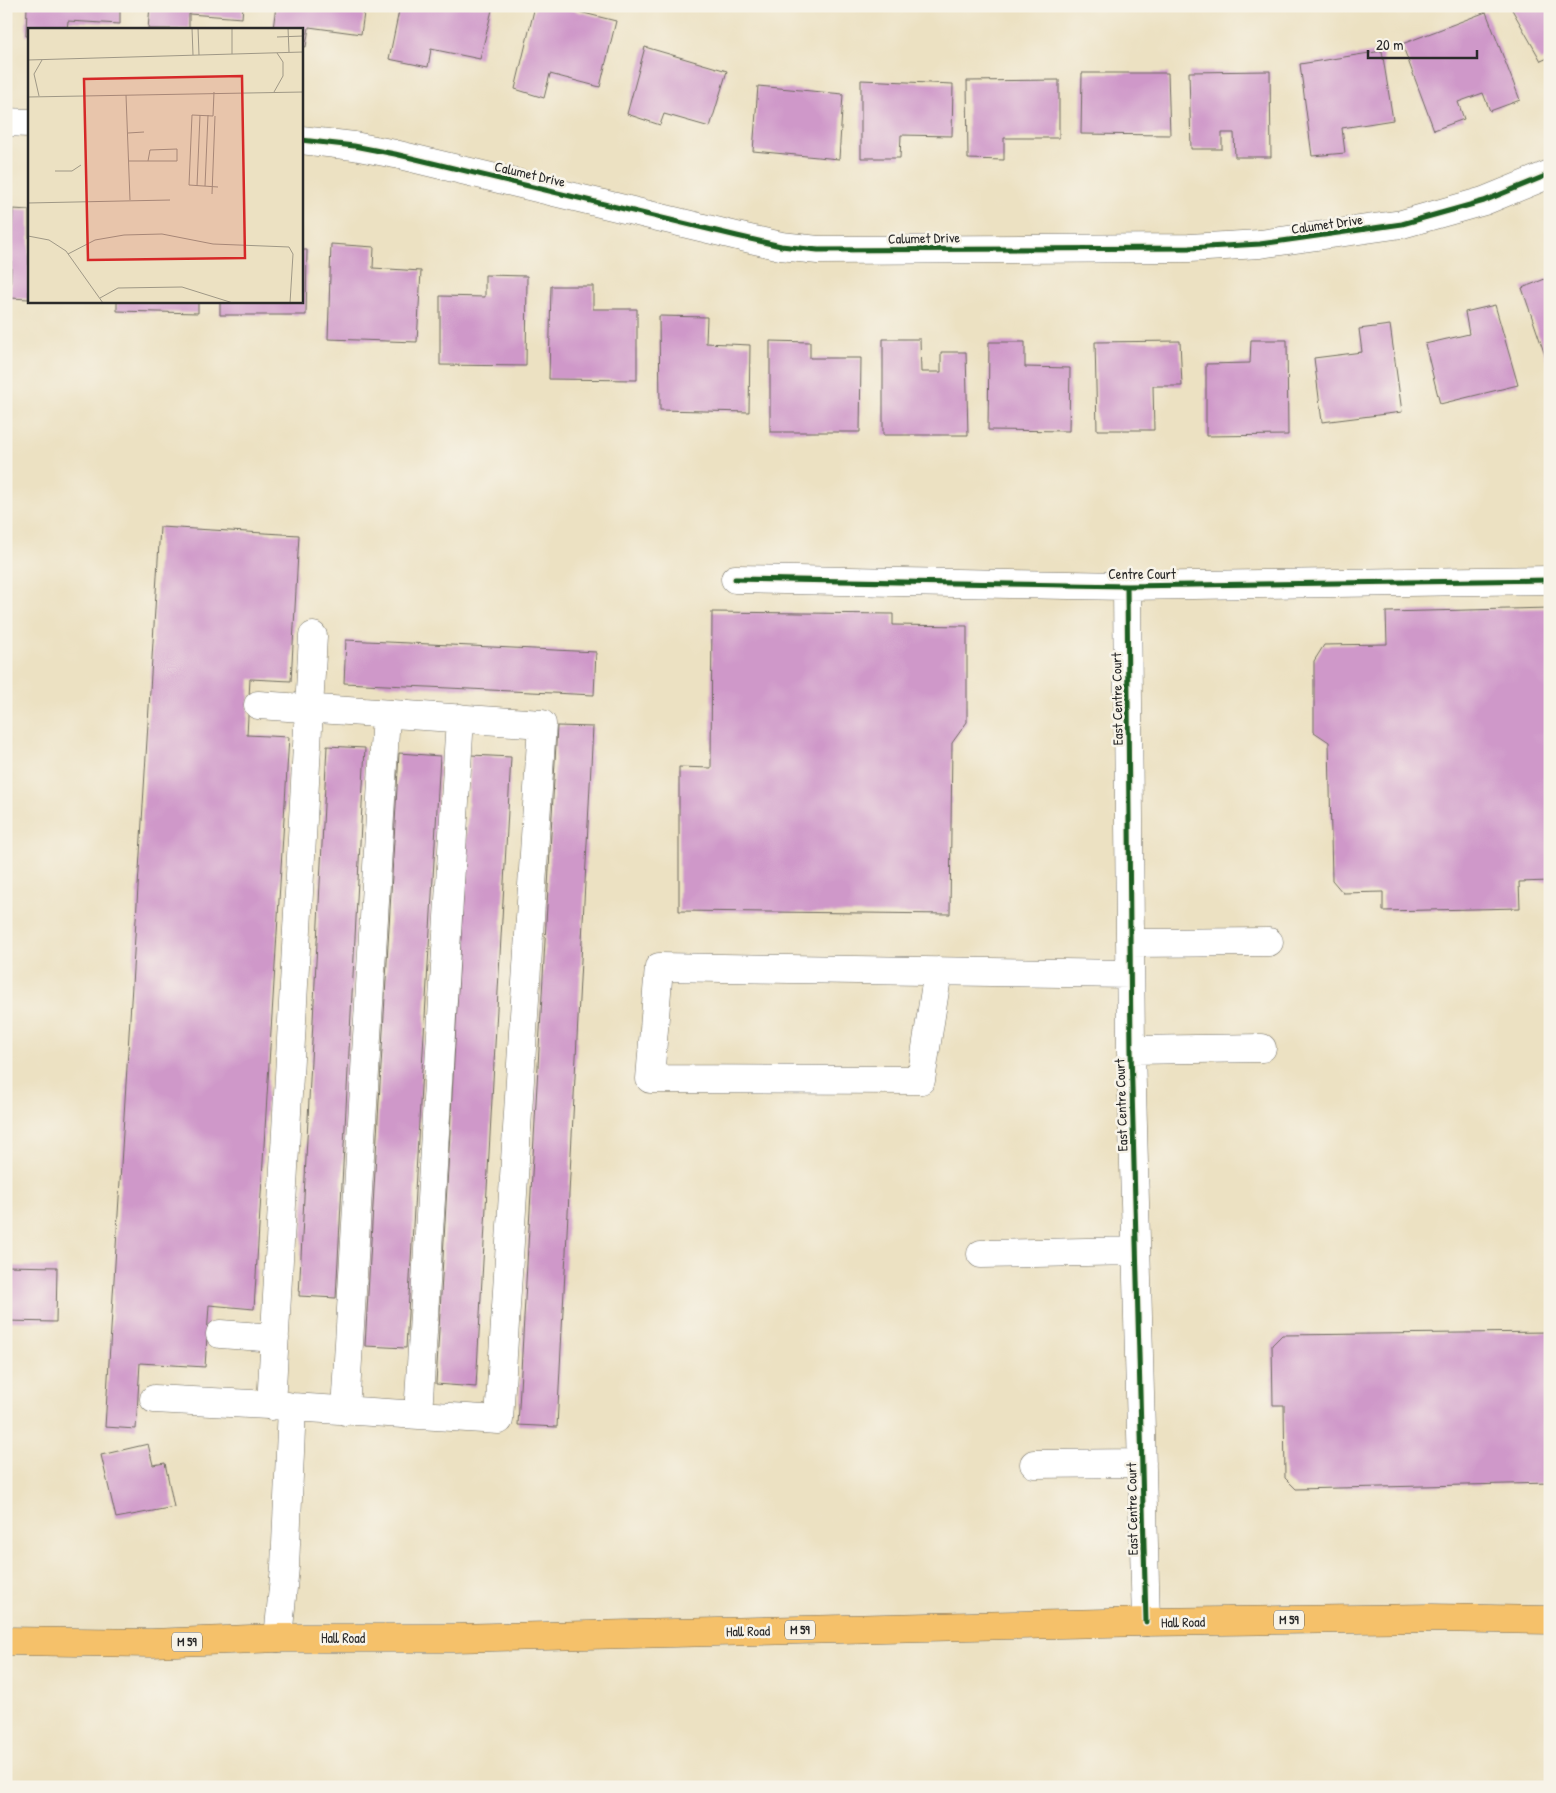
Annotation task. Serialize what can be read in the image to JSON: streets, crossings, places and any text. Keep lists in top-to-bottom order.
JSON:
{
  "streets": {
    "highway": ["M 59", "Hall Road"],
    "street": ["Calumet Drive", "Centre Court", "East Centre Court"]
  },
  "crossings": [
    ["Centre Court", "East Centre Court"],
    ["East Centre Court", "Hall Road"]
  ],
  "scale_bar": "20 m"
}
